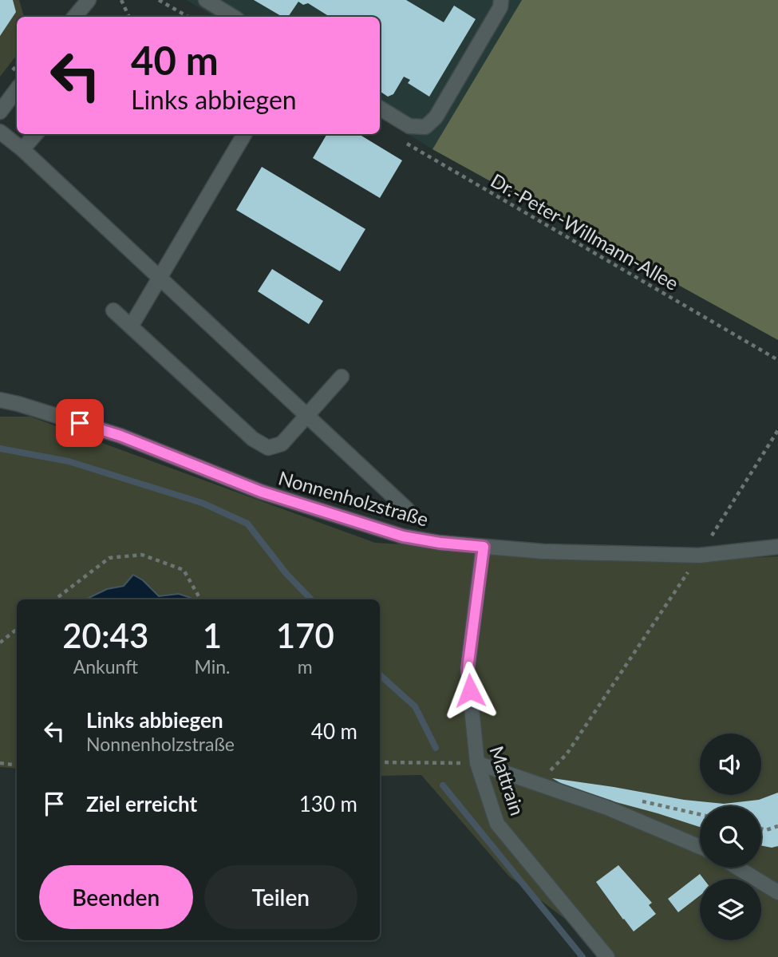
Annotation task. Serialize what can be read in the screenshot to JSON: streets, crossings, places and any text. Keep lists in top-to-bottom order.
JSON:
{
  "streets": {
    "street": ["Nonnenholzstraße", "Mattrain"],
    "path": ["Dr.-Peter-Willmann-Allee"]
  },
  "crossings": [
    ["Nonnenholzstraße", "Mattrain"]
  ],
  "page": {
    "turn": ["40 m", "Links abbiegen"],
    "eta": [
      "20:43",
      "Ankunft",
      "1",
      "Min.",
      "170",
      "m"
    ],
    "list": [
      {
        "name": "Links abbiegen",
        "note": "Nonnenholzstraße",
        "value": "40 m"
      },
      {
        "name": "Ziel erreicht",
        "value": "130 m"
      }
    ],
    "buttons": ["Beenden", "Teilen"]
  }
}
